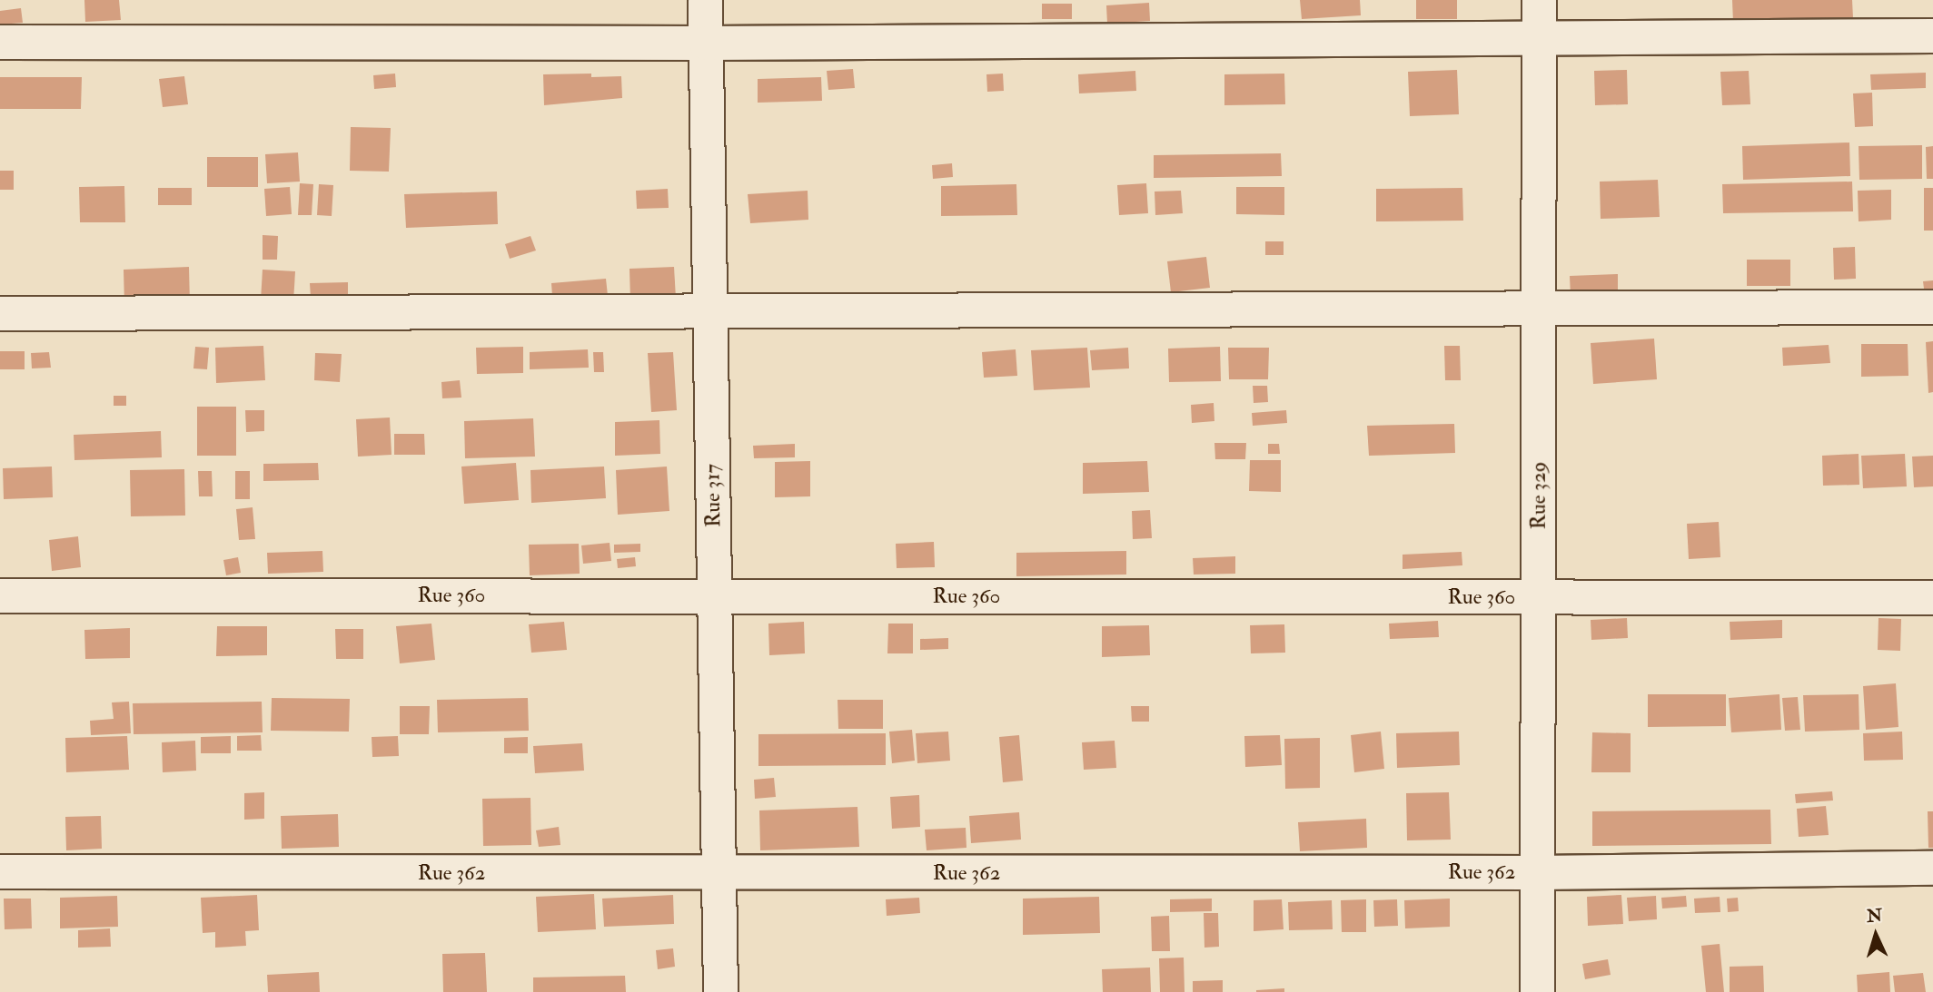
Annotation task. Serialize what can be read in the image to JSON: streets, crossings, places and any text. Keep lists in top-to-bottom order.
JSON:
{
  "streets": {
    "street": [
      "Rue 317",
      "Rue 329",
      "Rue 360",
      "Rue 362"
    ]
  },
  "crossings": [
    ["Rue 317", "Rue 360"],
    ["Rue 317", "Rue 362"],
    ["Rue 329", "Rue 360"],
    ["Rue 329", "Rue 362"]
  ],
  "north": "top"
}
